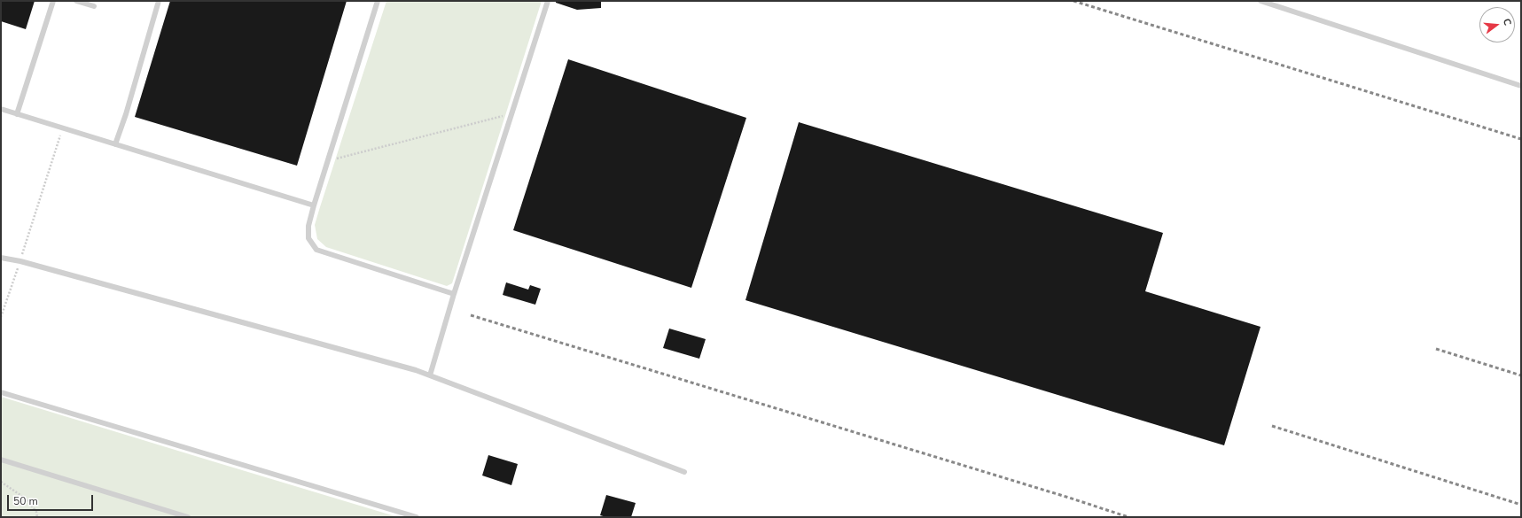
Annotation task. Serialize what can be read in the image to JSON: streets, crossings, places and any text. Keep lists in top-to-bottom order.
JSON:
{
  "scale_bar": "50 m",
  "north": "right"
}
